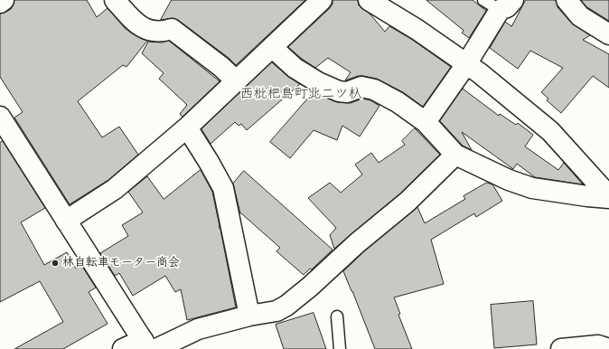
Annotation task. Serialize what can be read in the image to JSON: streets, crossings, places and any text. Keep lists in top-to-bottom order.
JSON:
{
  "districts": ["西枇杷島町北二ツ杁"],
  "places": ["林自転車モーター商会"]
}
